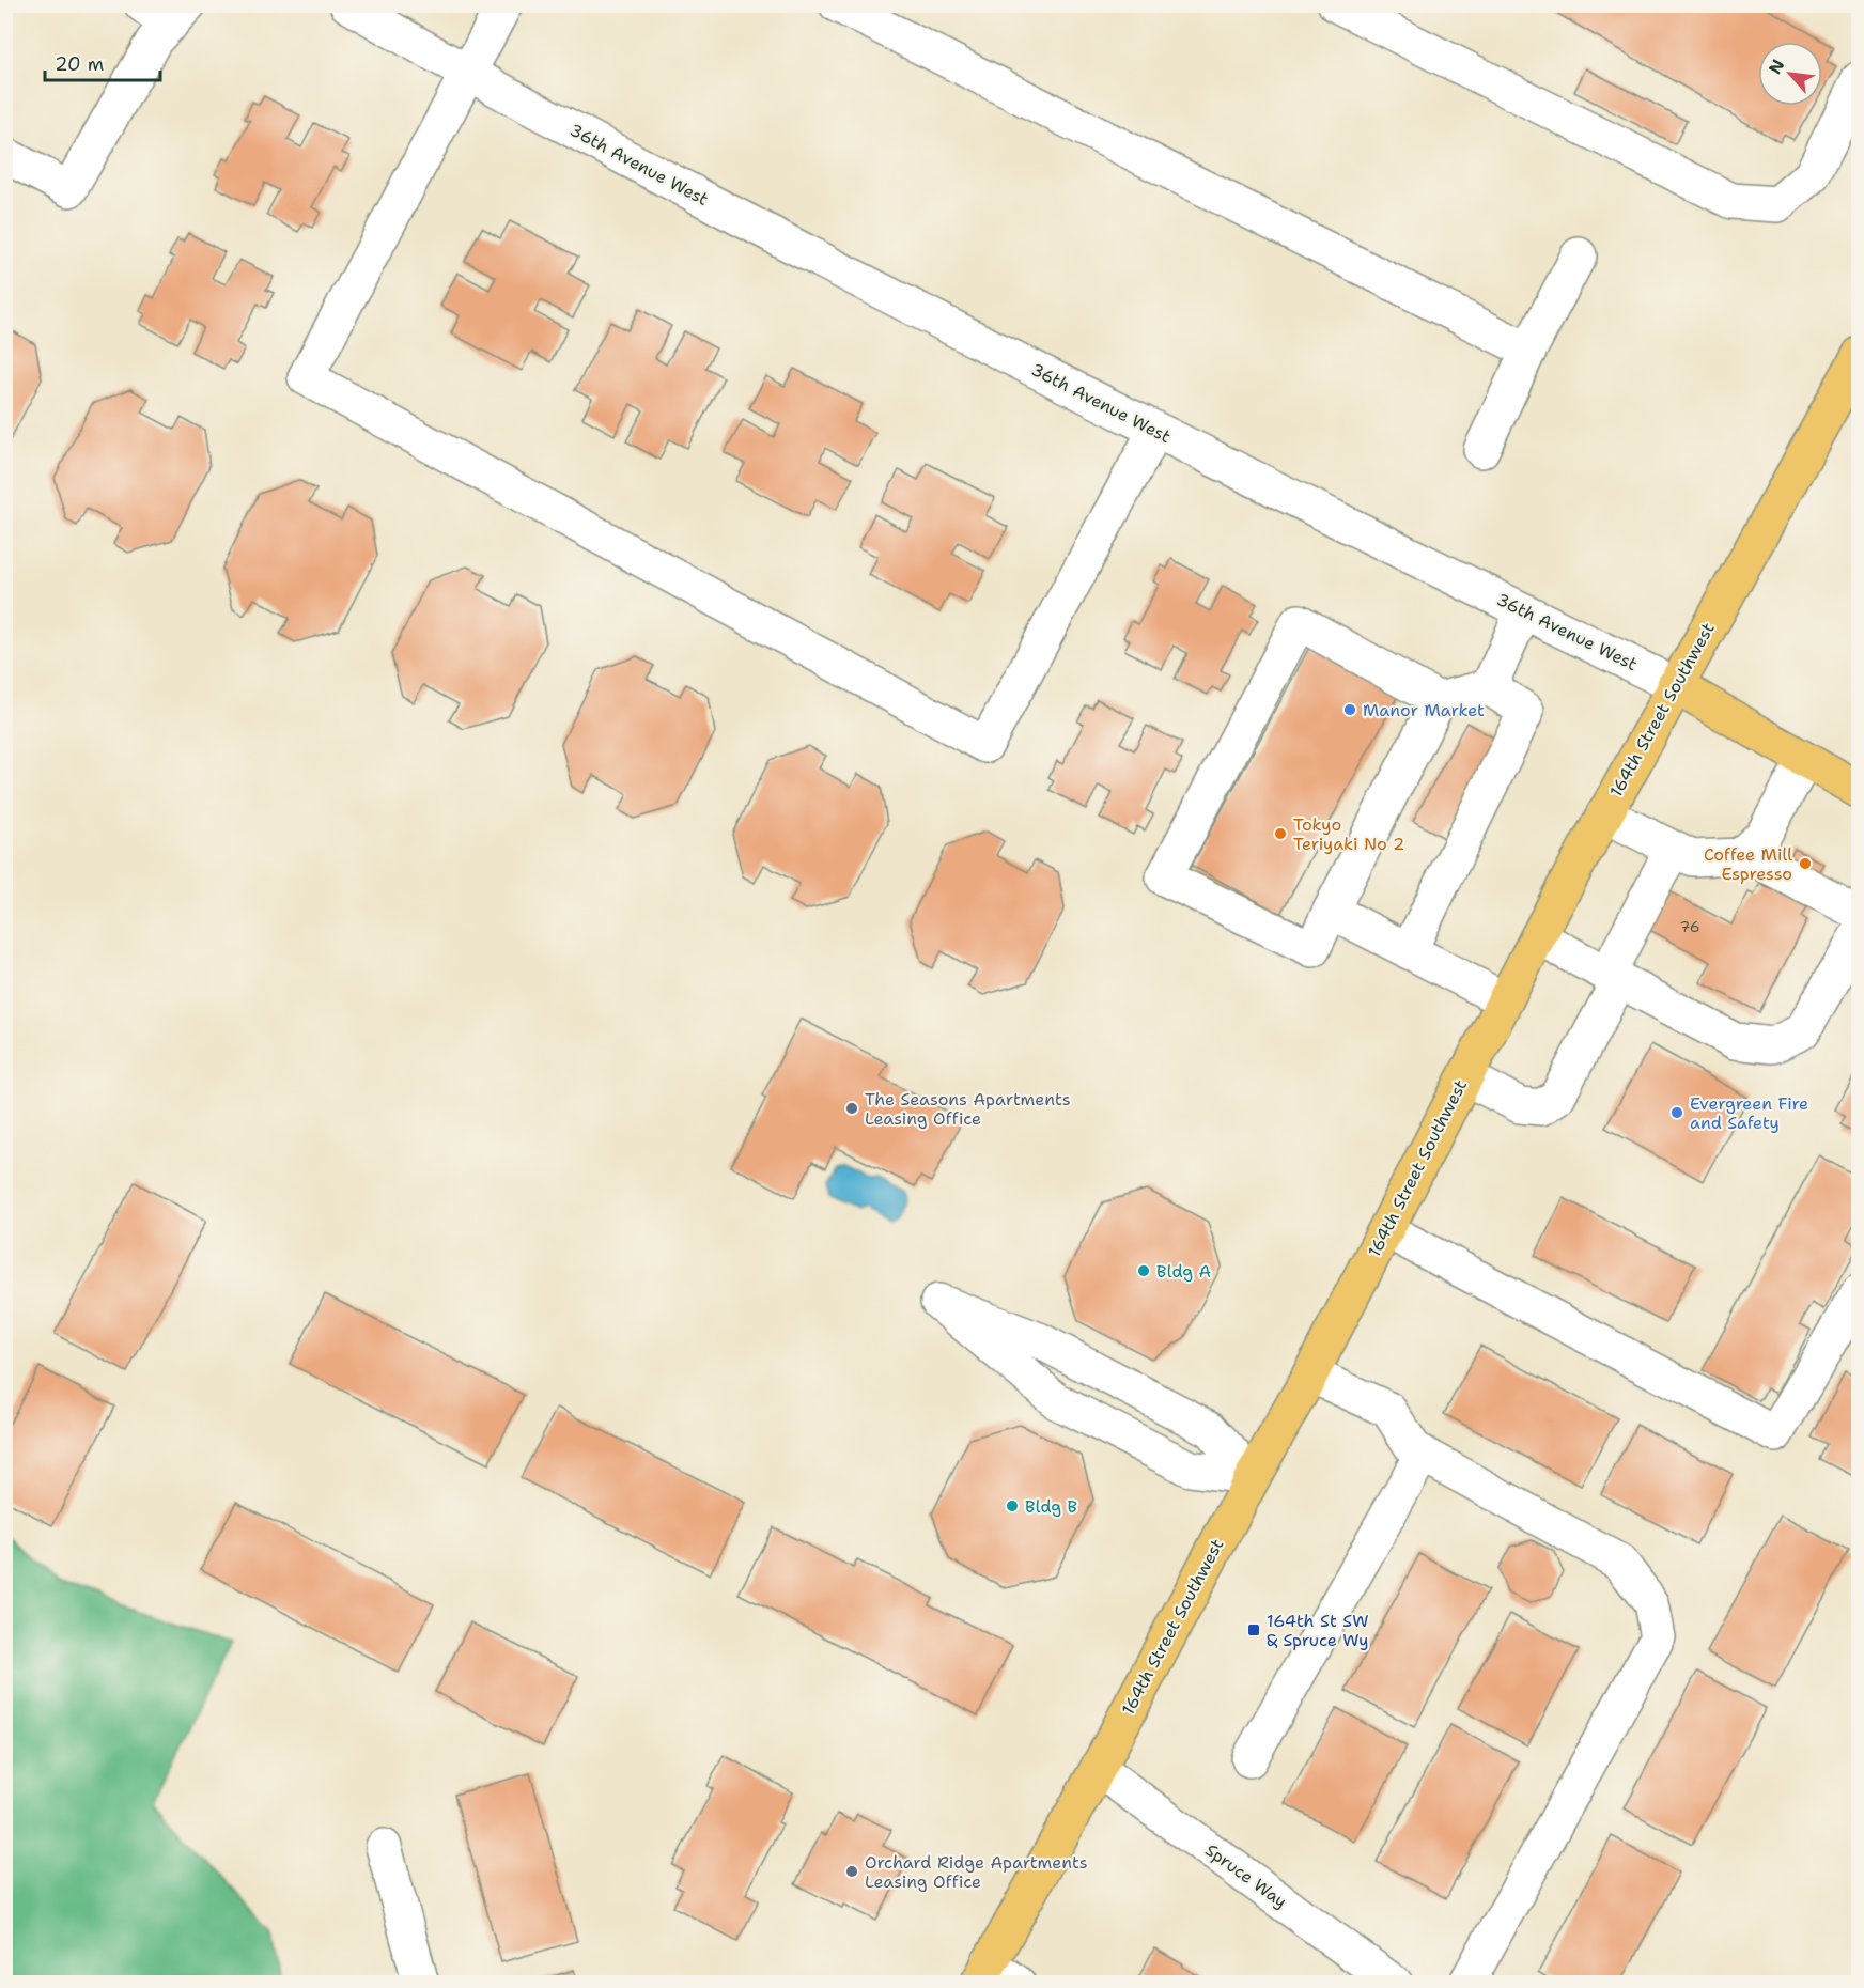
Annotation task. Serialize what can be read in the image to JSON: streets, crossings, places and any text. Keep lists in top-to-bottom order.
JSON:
{
  "streets": {
    "main road": ["36th Avenue West", "164th Street Southwest"],
    "street": ["Spruce Way"]
  },
  "crossings": [
    ["36th Avenue West", "164th Street Southwest"],
    ["164th Street Southwest", "Spruce Way"]
  ],
  "places": {
    "other": [
      "Manor Market",
      "Tokyo Teriyaki No 2",
      "Coffee Mill Espresso",
      "The Seasons Apartments Leasing Office",
      "Evergreen Fire and Safety",
      "Bldg A",
      "Bldg B",
      "Orchard Ridge Apartments Leasing Office"
    ],
    "transit": ["164th St SW & Spruce Wy"]
  },
  "house_numbers": ["76"],
  "scale_bar": "20 m",
  "north": "top left"
}
